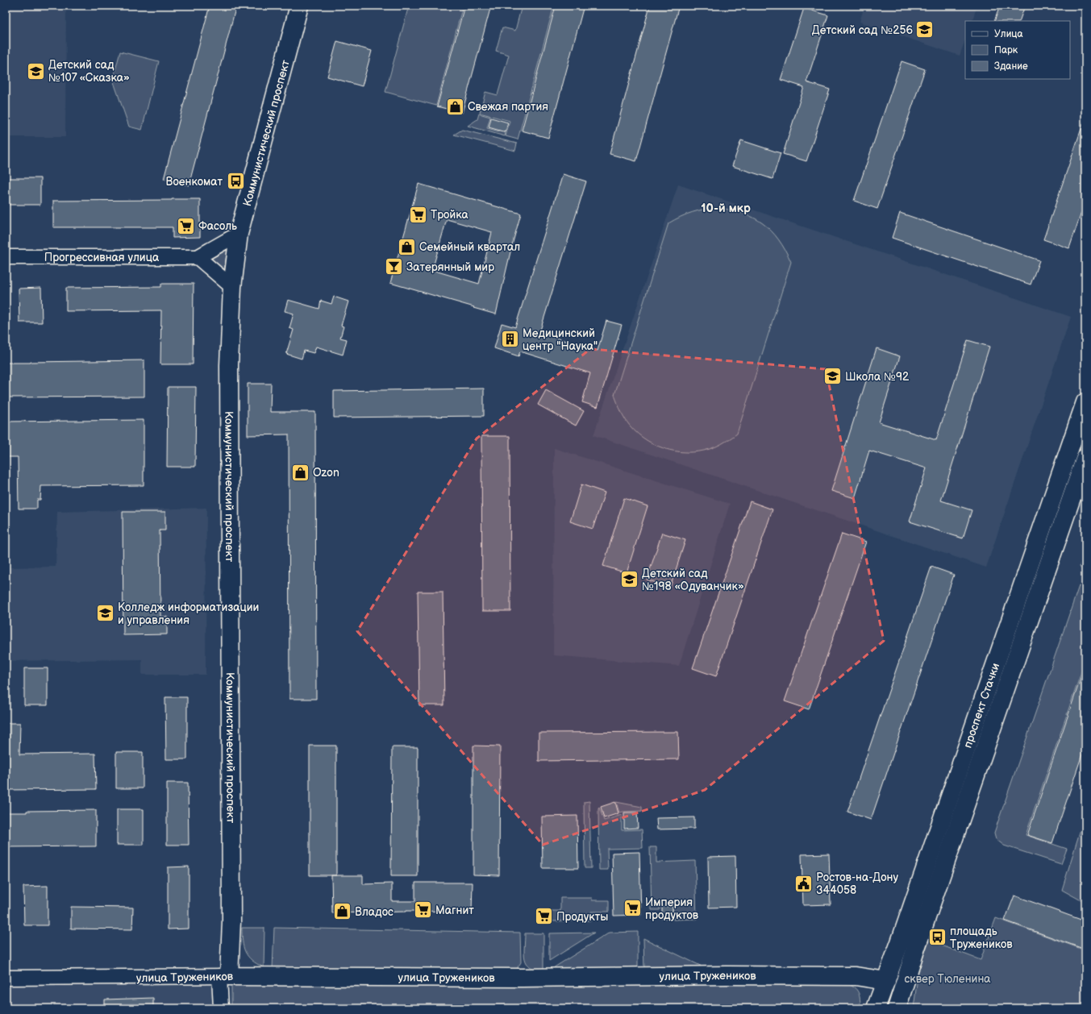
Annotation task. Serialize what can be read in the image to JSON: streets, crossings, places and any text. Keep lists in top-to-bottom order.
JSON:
{
  "streets": {
    "main road": ["Коммунистический проспект", "проспект Стачки", "улица Тружеников"],
    "street": ["Прогрессивная улица"]
  },
  "crossings": [
    ["Коммунистический проспект", "улица Тружеников"],
    ["проспект Стачки", "улица Тружеников"]
  ],
  "districts": ["10-й мкр"],
  "parks": ["сквер Тюленина"],
  "places": {
    "school or university": [
      "Детский сад №256",
      "Детский сад №107 «Сказка»",
      "Школа №92",
      "Детский сад №198 «Одуванчик»",
      "Колледж информатизации и управления"
    ],
    "shop": [
      "Свежая партия",
      "Семейный квартал",
      "Ozon",
      "Владос"
    ],
    "bus stop": ["Военкомат", "площадь Тружеников"],
    "supermarket": [
      "Тройка",
      "Фасоль",
      "Империя продуктов",
      "Магнит",
      "Продукты"
    ],
    "bar": ["Затерянный мир"],
    "building": ["Медицинский центр \"Наука\""],
    "public building": ["Ростов-на-Дону 344058"]
  },
  "legend": ["Улица", "Парк", "Здание"]
}
